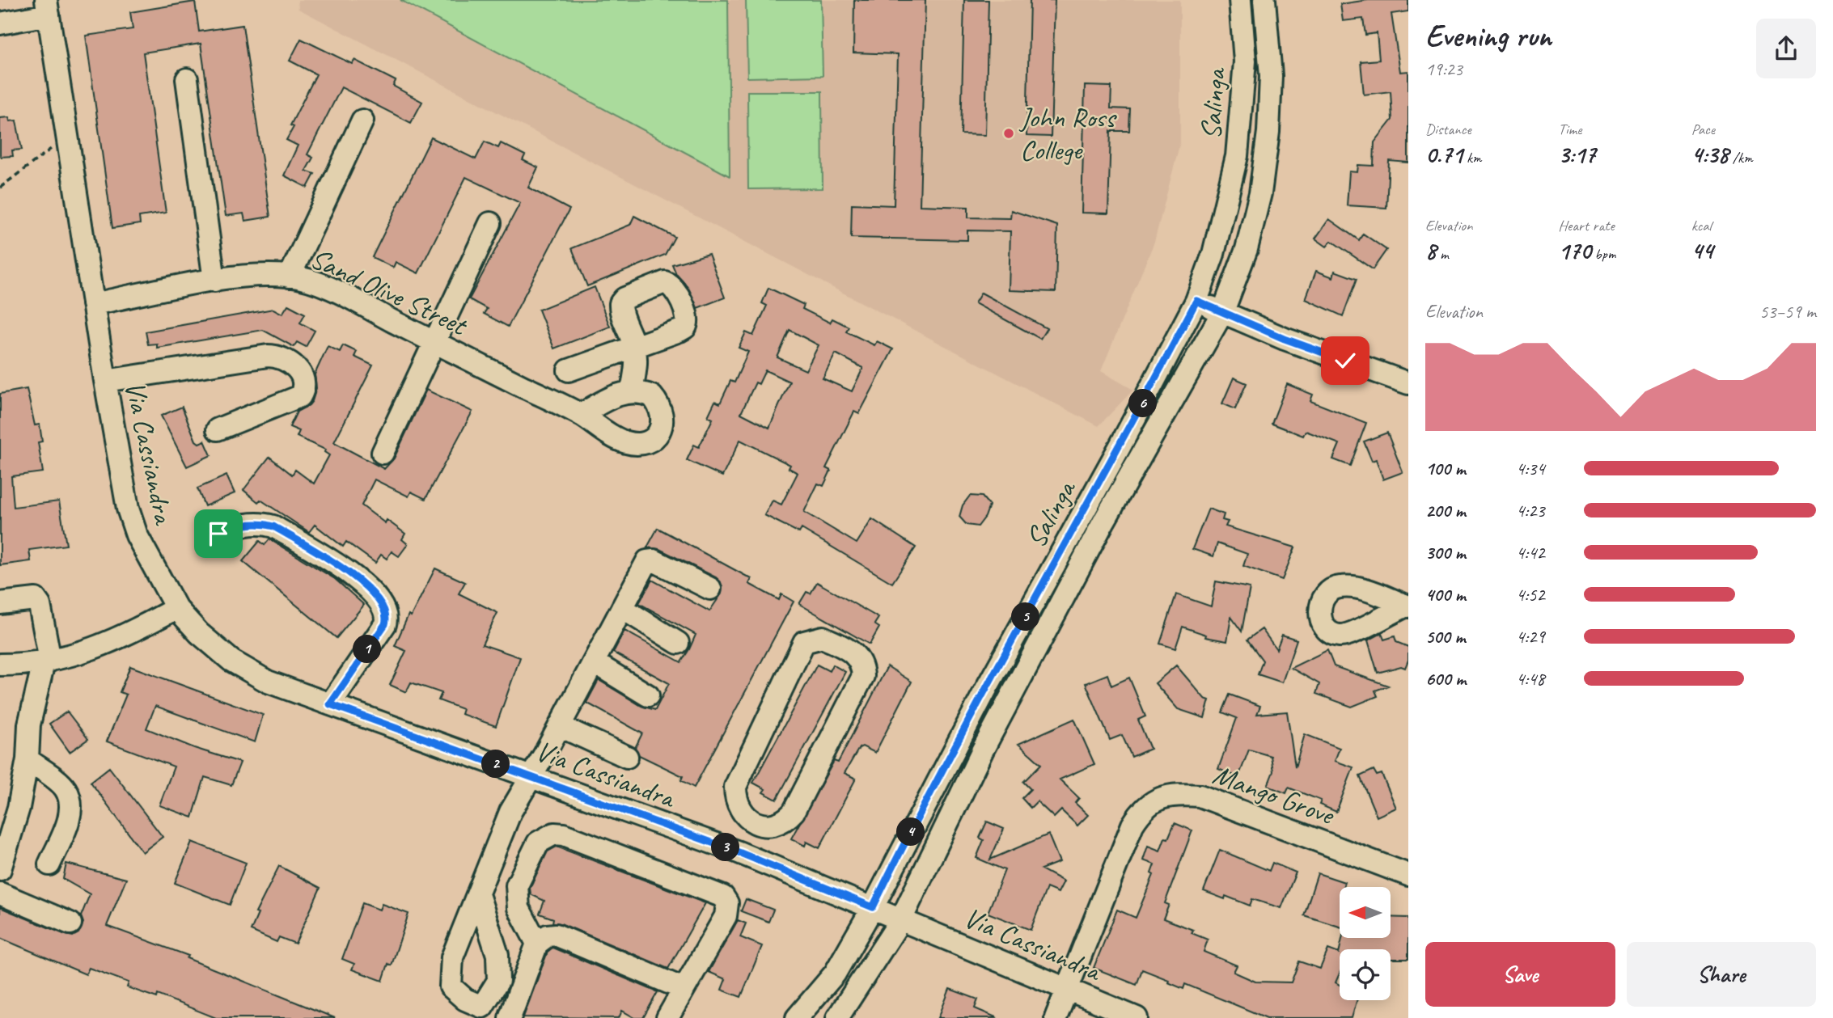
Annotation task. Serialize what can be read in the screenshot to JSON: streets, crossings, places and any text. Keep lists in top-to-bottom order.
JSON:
{
  "streets": {
    "street": [
      "Salinga",
      "Sand Olive Street",
      "Via Cassiandra",
      "Mango Grove"
    ]
  },
  "crossings": [
    ["Salinga", "Via Cassiandra"],
    ["Sand Olive Street", "Via Cassiandra"],
    ["Via Cassiandra", "Mango Grove"]
  ],
  "places": ["John Ross College"],
  "north": "left",
  "page": {
    "heading": ["Evening run", "19:23"],
    "stats": [
      ["Distance", "0.71 km"],
      ["Time", "3:17"],
      ["Pace", "4:38 /km"],
      ["Elevation", "8 m"],
      ["Heart rate", "170 bpm"],
      ["kcal", "44"]
    ],
    "chart": ["Elevation", "53–59 m"],
    "pins": [
      "6",
      "5",
      "1",
      "2",
      "4",
      "3"
    ],
    "list": [
      {
        "name": "100 m",
        "note": "4:34"
      },
      {
        "name": "200 m",
        "note": "4:23"
      },
      {
        "name": "300 m",
        "note": "4:42"
      },
      {
        "name": "400 m",
        "note": "4:52"
      },
      {
        "name": "500 m",
        "note": "4:29"
      },
      {
        "name": "600 m",
        "note": "4:48"
      }
    ],
    "buttons": ["Save", "Share"]
  }
}
